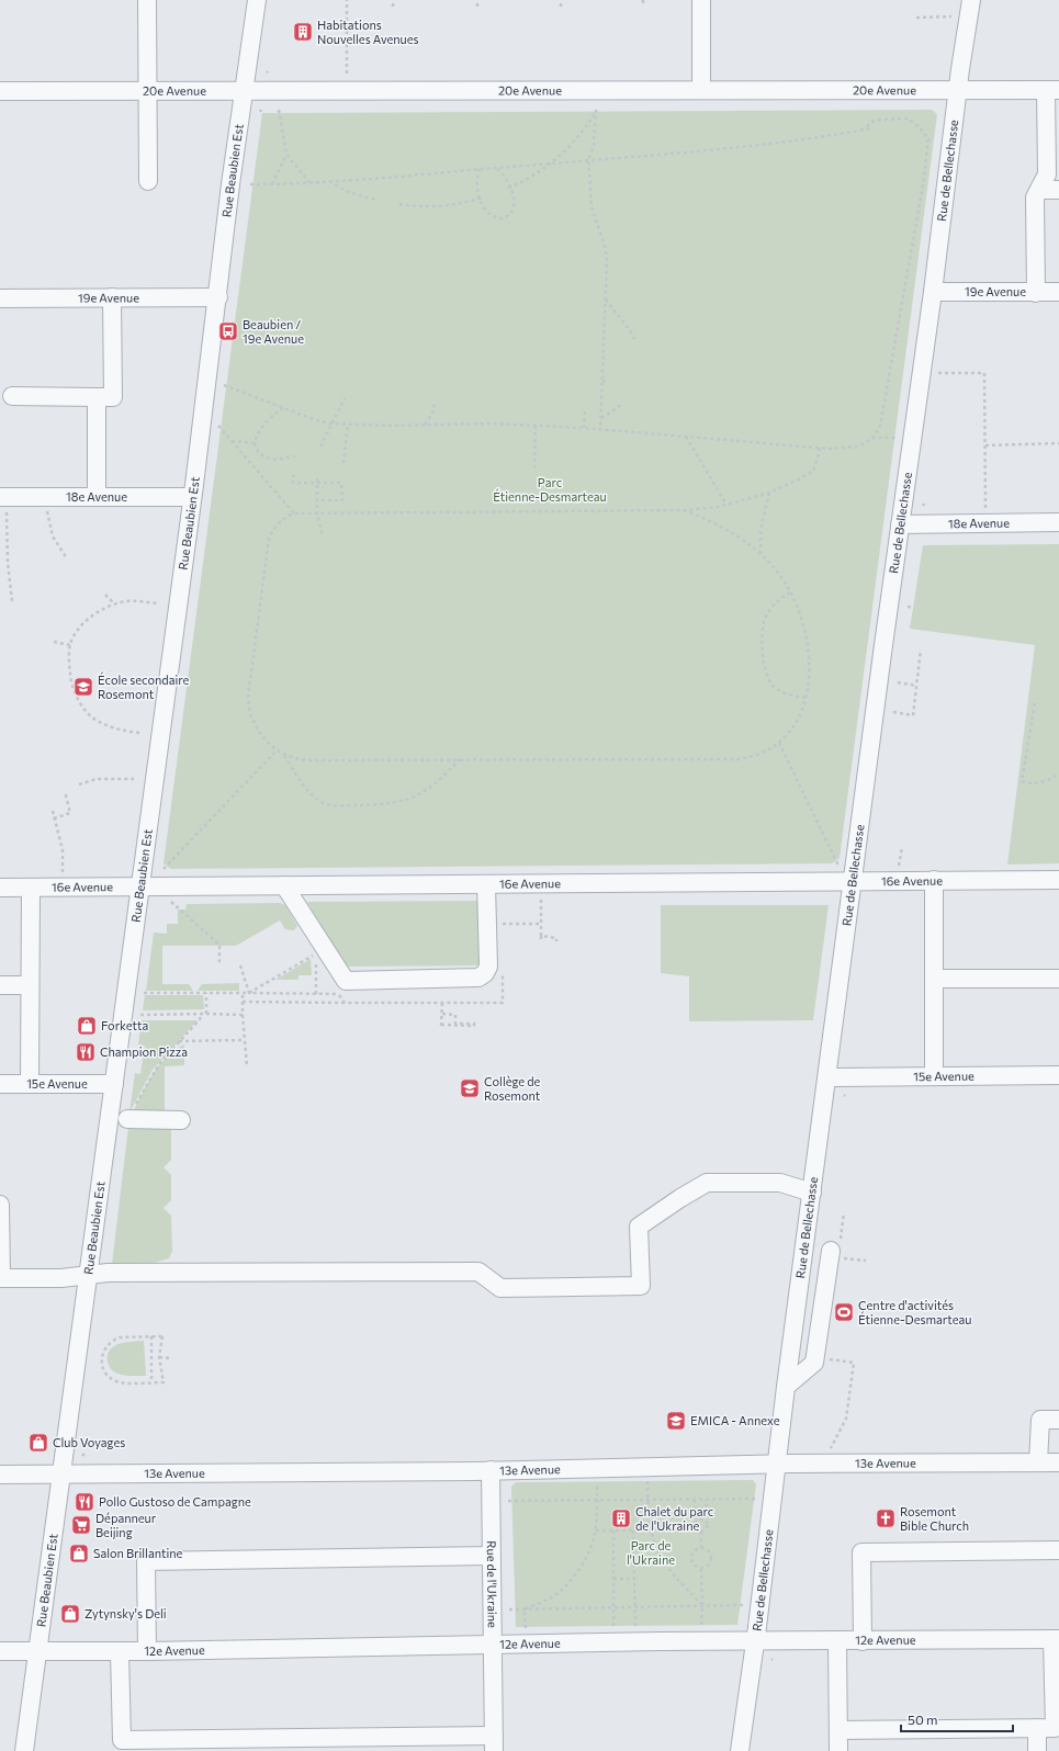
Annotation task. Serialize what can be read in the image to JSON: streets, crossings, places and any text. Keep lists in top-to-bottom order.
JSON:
{
  "streets": {
    "street": [
      "20e Avenue",
      "Rue de Bellechasse",
      "Rue Beaubien Est",
      "19e Avenue",
      "18e Avenue",
      "16e Avenue",
      "15e Avenue",
      "13e Avenue",
      "Rue de l'Ukraine",
      "12e Avenue"
    ]
  },
  "crossings": [
    ["20e Avenue", "Rue de Bellechasse"],
    ["20e Avenue", "Rue Beaubien Est"],
    ["Rue de Bellechasse", "19e Avenue"],
    ["Rue de Bellechasse", "18e Avenue"],
    ["Rue de Bellechasse", "16e Avenue"],
    ["Rue de Bellechasse", "15e Avenue"],
    ["Rue de Bellechasse", "13e Avenue"],
    ["Rue de Bellechasse", "12e Avenue"],
    ["Rue Beaubien Est", "19e Avenue"],
    ["Rue Beaubien Est", "18e Avenue"],
    ["Rue Beaubien Est", "16e Avenue"],
    ["Rue Beaubien Est", "15e Avenue"],
    ["Rue Beaubien Est", "13e Avenue"],
    ["Rue Beaubien Est", "12e Avenue"],
    ["13e Avenue", "Rue de l'Ukraine"],
    ["Rue de l'Ukraine", "12e Avenue"]
  ],
  "parks": ["Parc Étienne-Desmarteau", "Parc de l'Ukraine"],
  "places": {
    "building": ["Habitations Nouvelles Avenues", "Chalet du parc de l'Ukraine"],
    "bus stop": ["Beaubien / 19e Avenue"],
    "school or university": ["École secondaire Rosemont", "Collège de Rosemont", "EMICA - Annexe"],
    "shop": [
      "Forketta",
      "Club Voyages",
      "Salon Brillantine",
      "Zytynsky's Deli"
    ],
    "restaurant": ["Champion Pizza", "Pollo Gustoso de Campagne"],
    "sports": ["Centre d'activités Étienne-Desmarteau"],
    "church": ["Rosemont Bible Church"],
    "supermarket": ["Dépanneur Beijing"]
  },
  "scale_bar": "50 m"
}
